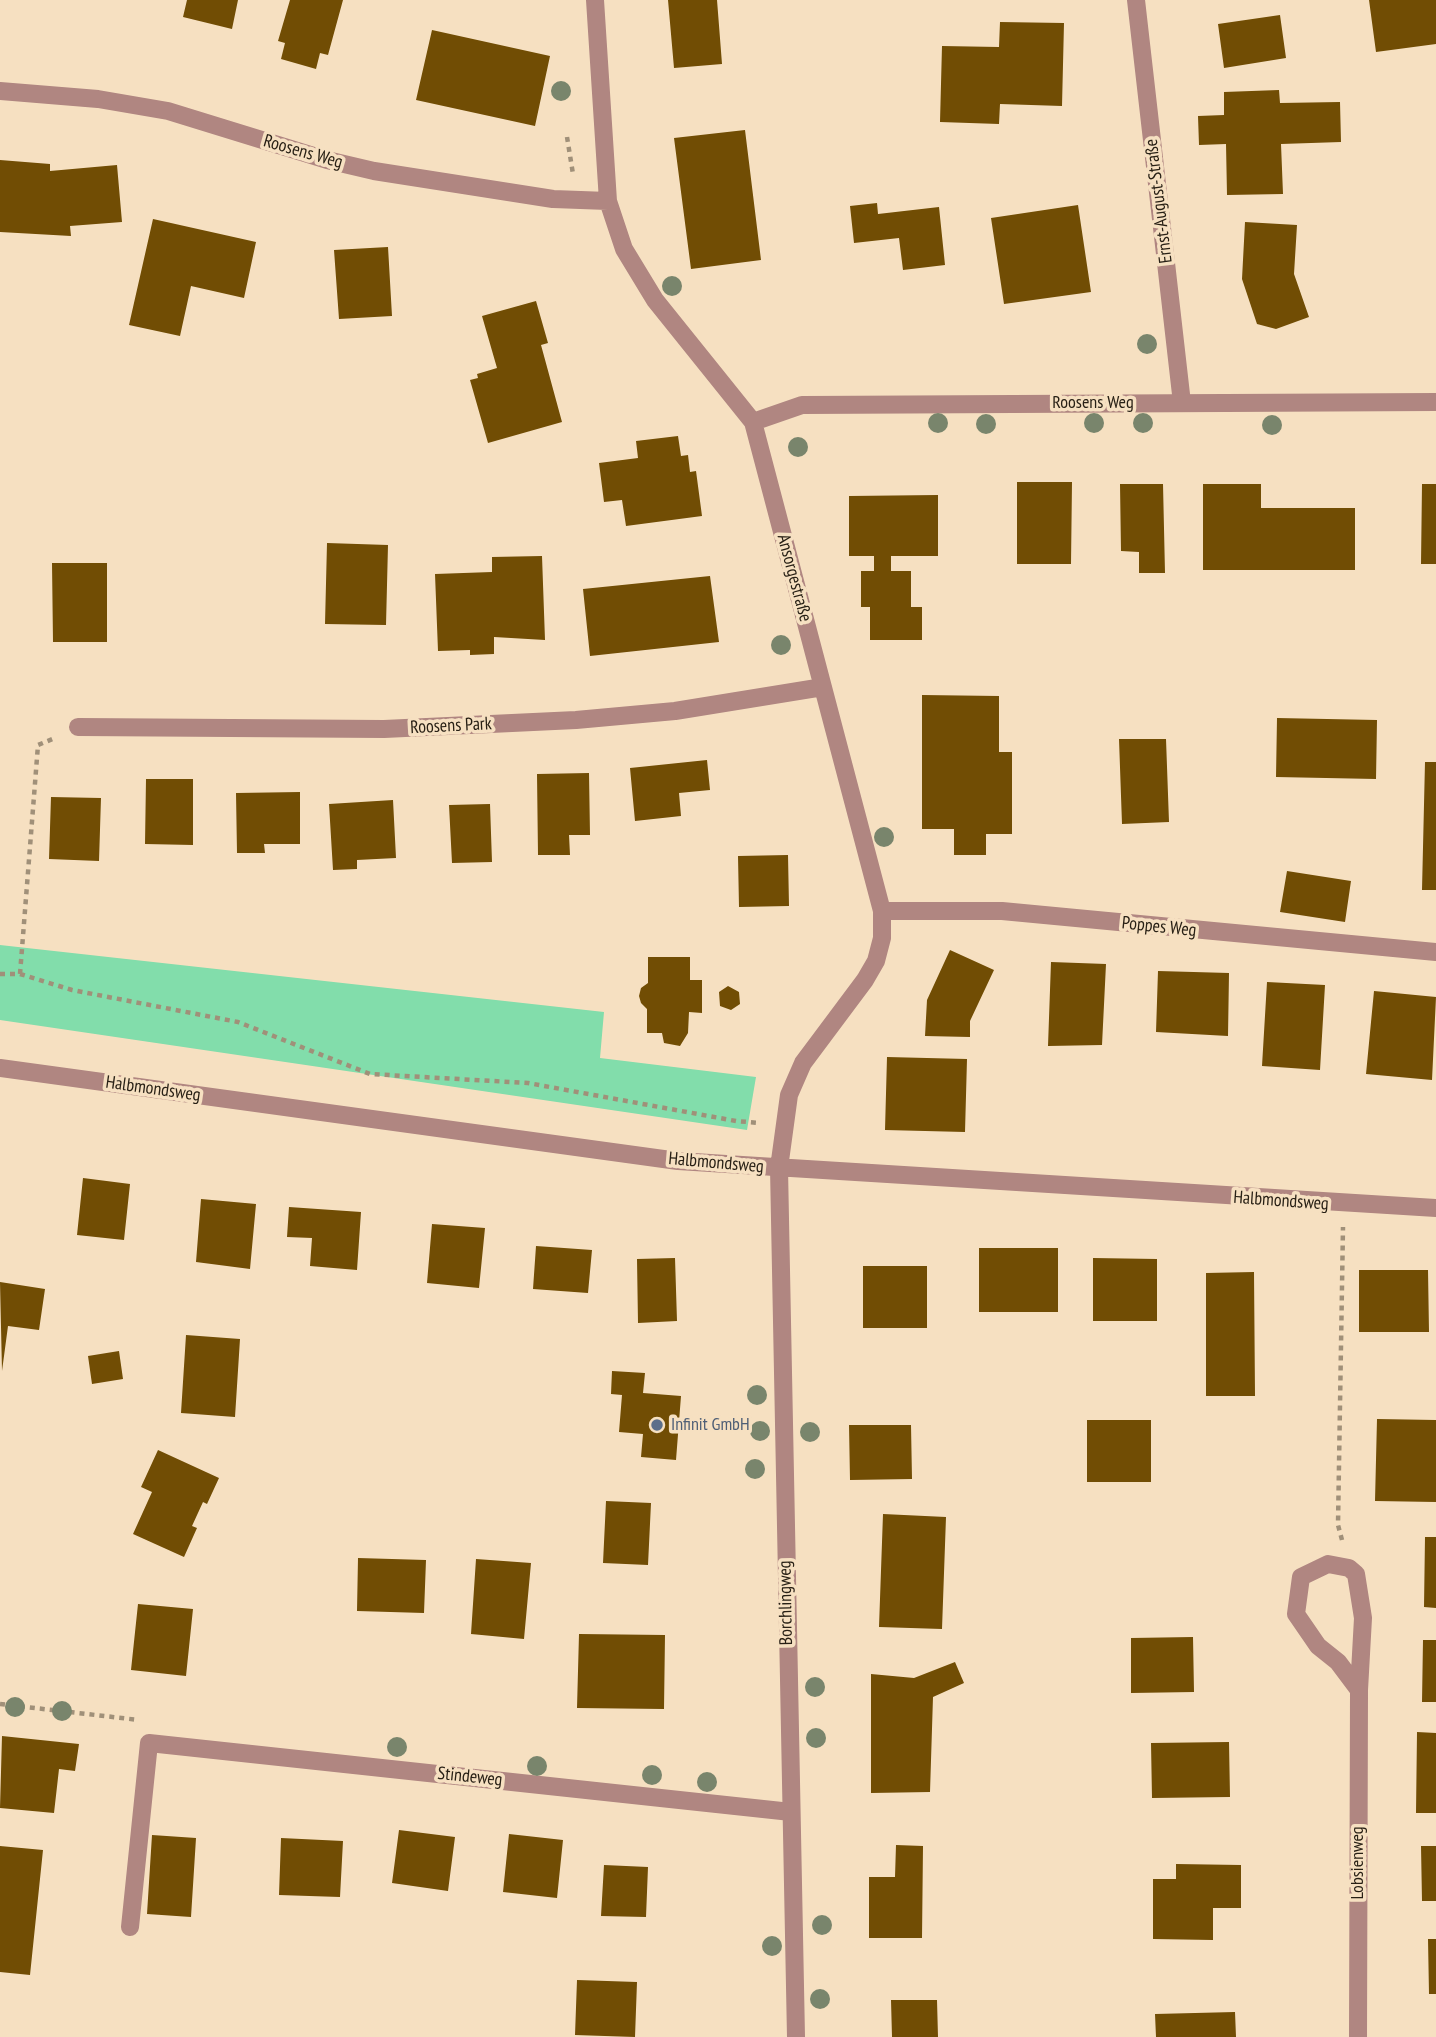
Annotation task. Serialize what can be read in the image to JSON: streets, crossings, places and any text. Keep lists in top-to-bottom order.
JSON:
{
  "streets": {
    "street": [
      "Roosens Weg",
      "Ernst-August-Straße",
      "Ansorgestraße",
      "Roosens Park",
      "Poppes Weg",
      "Halbmondsweg",
      "Borchlingweg",
      "Stindeweg",
      "Lobsienweg"
    ]
  },
  "crossings": [
    ["Roosens Weg", "Ernst-August-Straße"],
    ["Roosens Weg", "Ansorgestraße"],
    ["Ansorgestraße", "Roosens Park"],
    ["Ansorgestraße", "Poppes Weg"],
    ["Ansorgestraße", "Halbmondsweg"],
    ["Ansorgestraße", "Borchlingweg"],
    ["Halbmondsweg", "Borchlingweg"],
    ["Borchlingweg", "Stindeweg"]
  ],
  "places": ["Infinit GmbH"]
}
